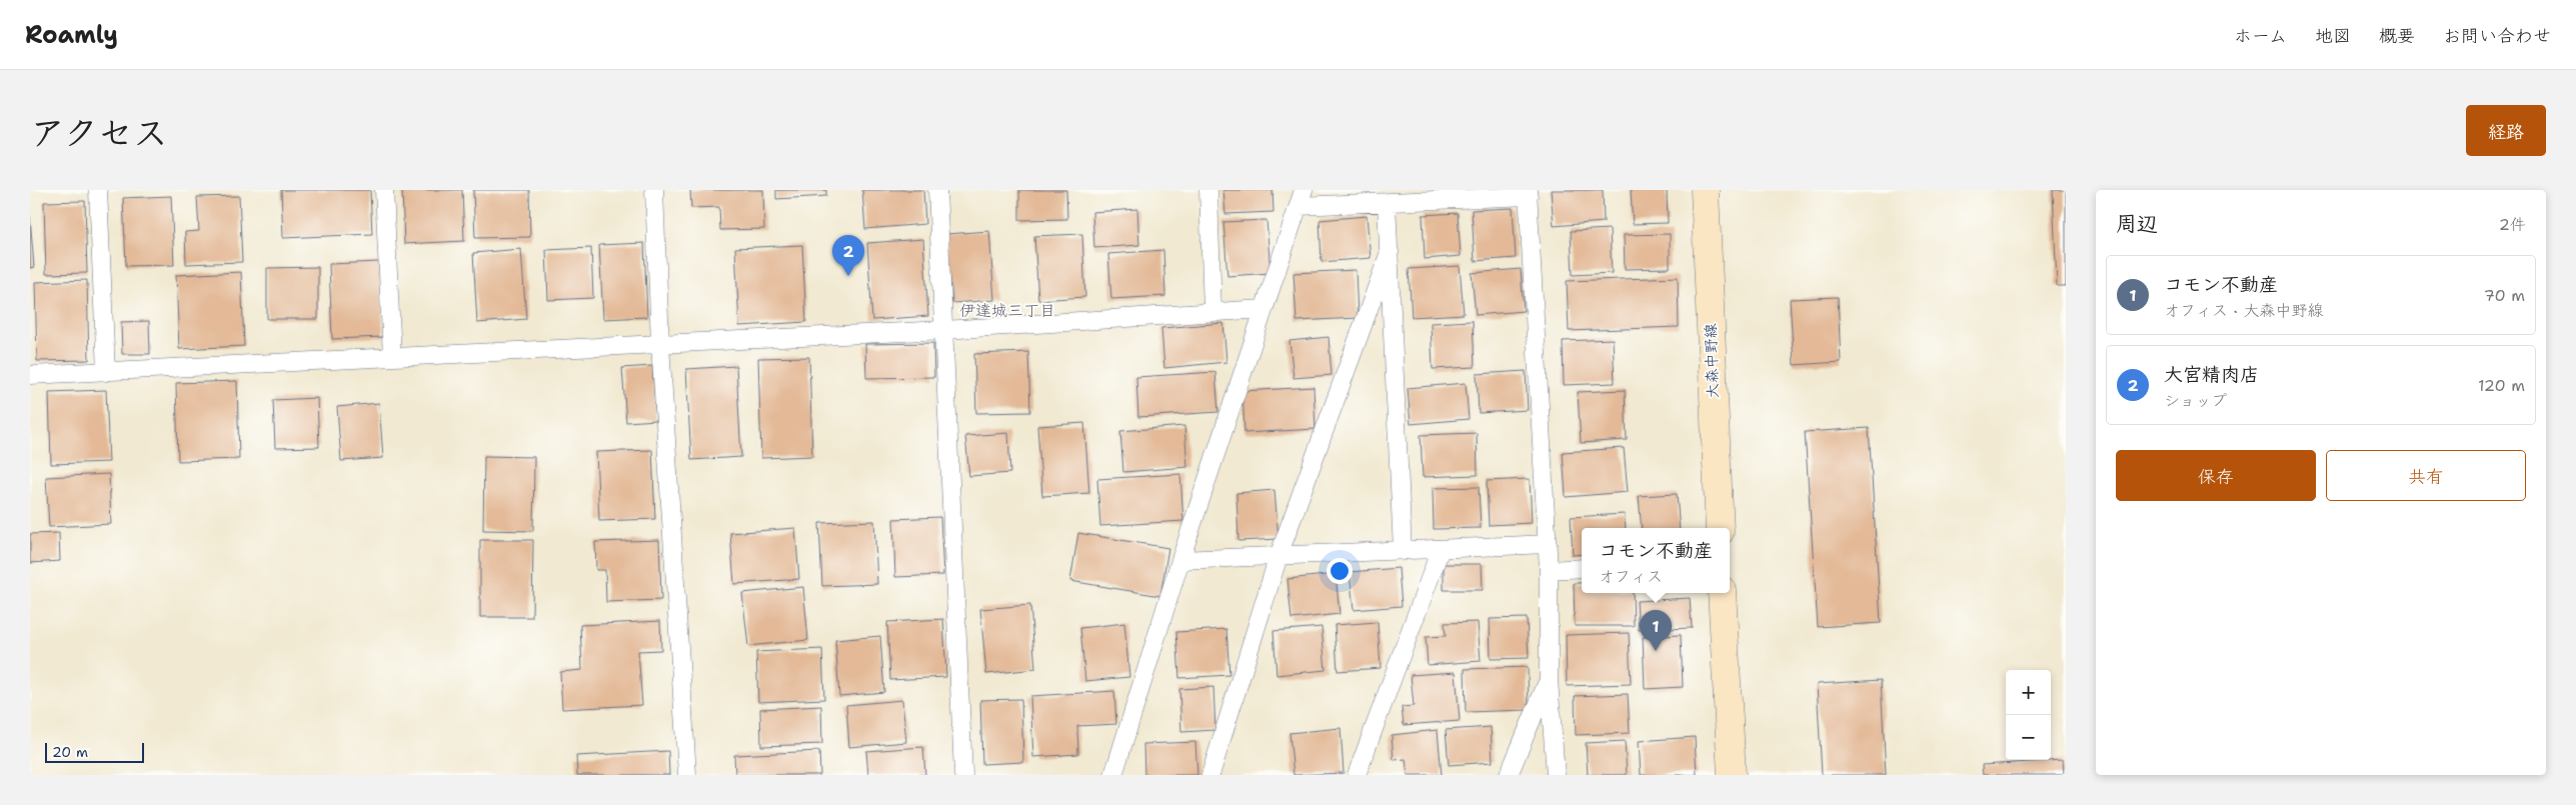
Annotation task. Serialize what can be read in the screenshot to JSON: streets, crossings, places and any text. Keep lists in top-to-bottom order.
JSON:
{
  "streets": {
    "main road": ["大森中野線"]
  },
  "districts": ["伊達城三丁目"],
  "scale_bar": "20 m",
  "page": {
    "header": "Roamly",
    "nav": [
      "ホーム",
      "地図",
      "概要",
      "お問い合わせ"
    ],
    "title": "アクセス",
    "buttons": [
      "経路",
      ["保存", "共有"]
    ],
    "heading": ["周辺", "2件"],
    "pins": ["2", "1"],
    "list": [
      {
        "mark": "1",
        "name": "コモン不動産",
        "note": "オフィス · 大森中野線",
        "value": "70 m"
      },
      {
        "mark": "2",
        "name": "大宮精肉店",
        "note": "ショップ",
        "value": "120 m"
      }
    ],
    "popup": ["コモン不動産", "オフィス"],
    "map_buttons": ["+", "−"],
    "scale": "20 m"
  }
}
